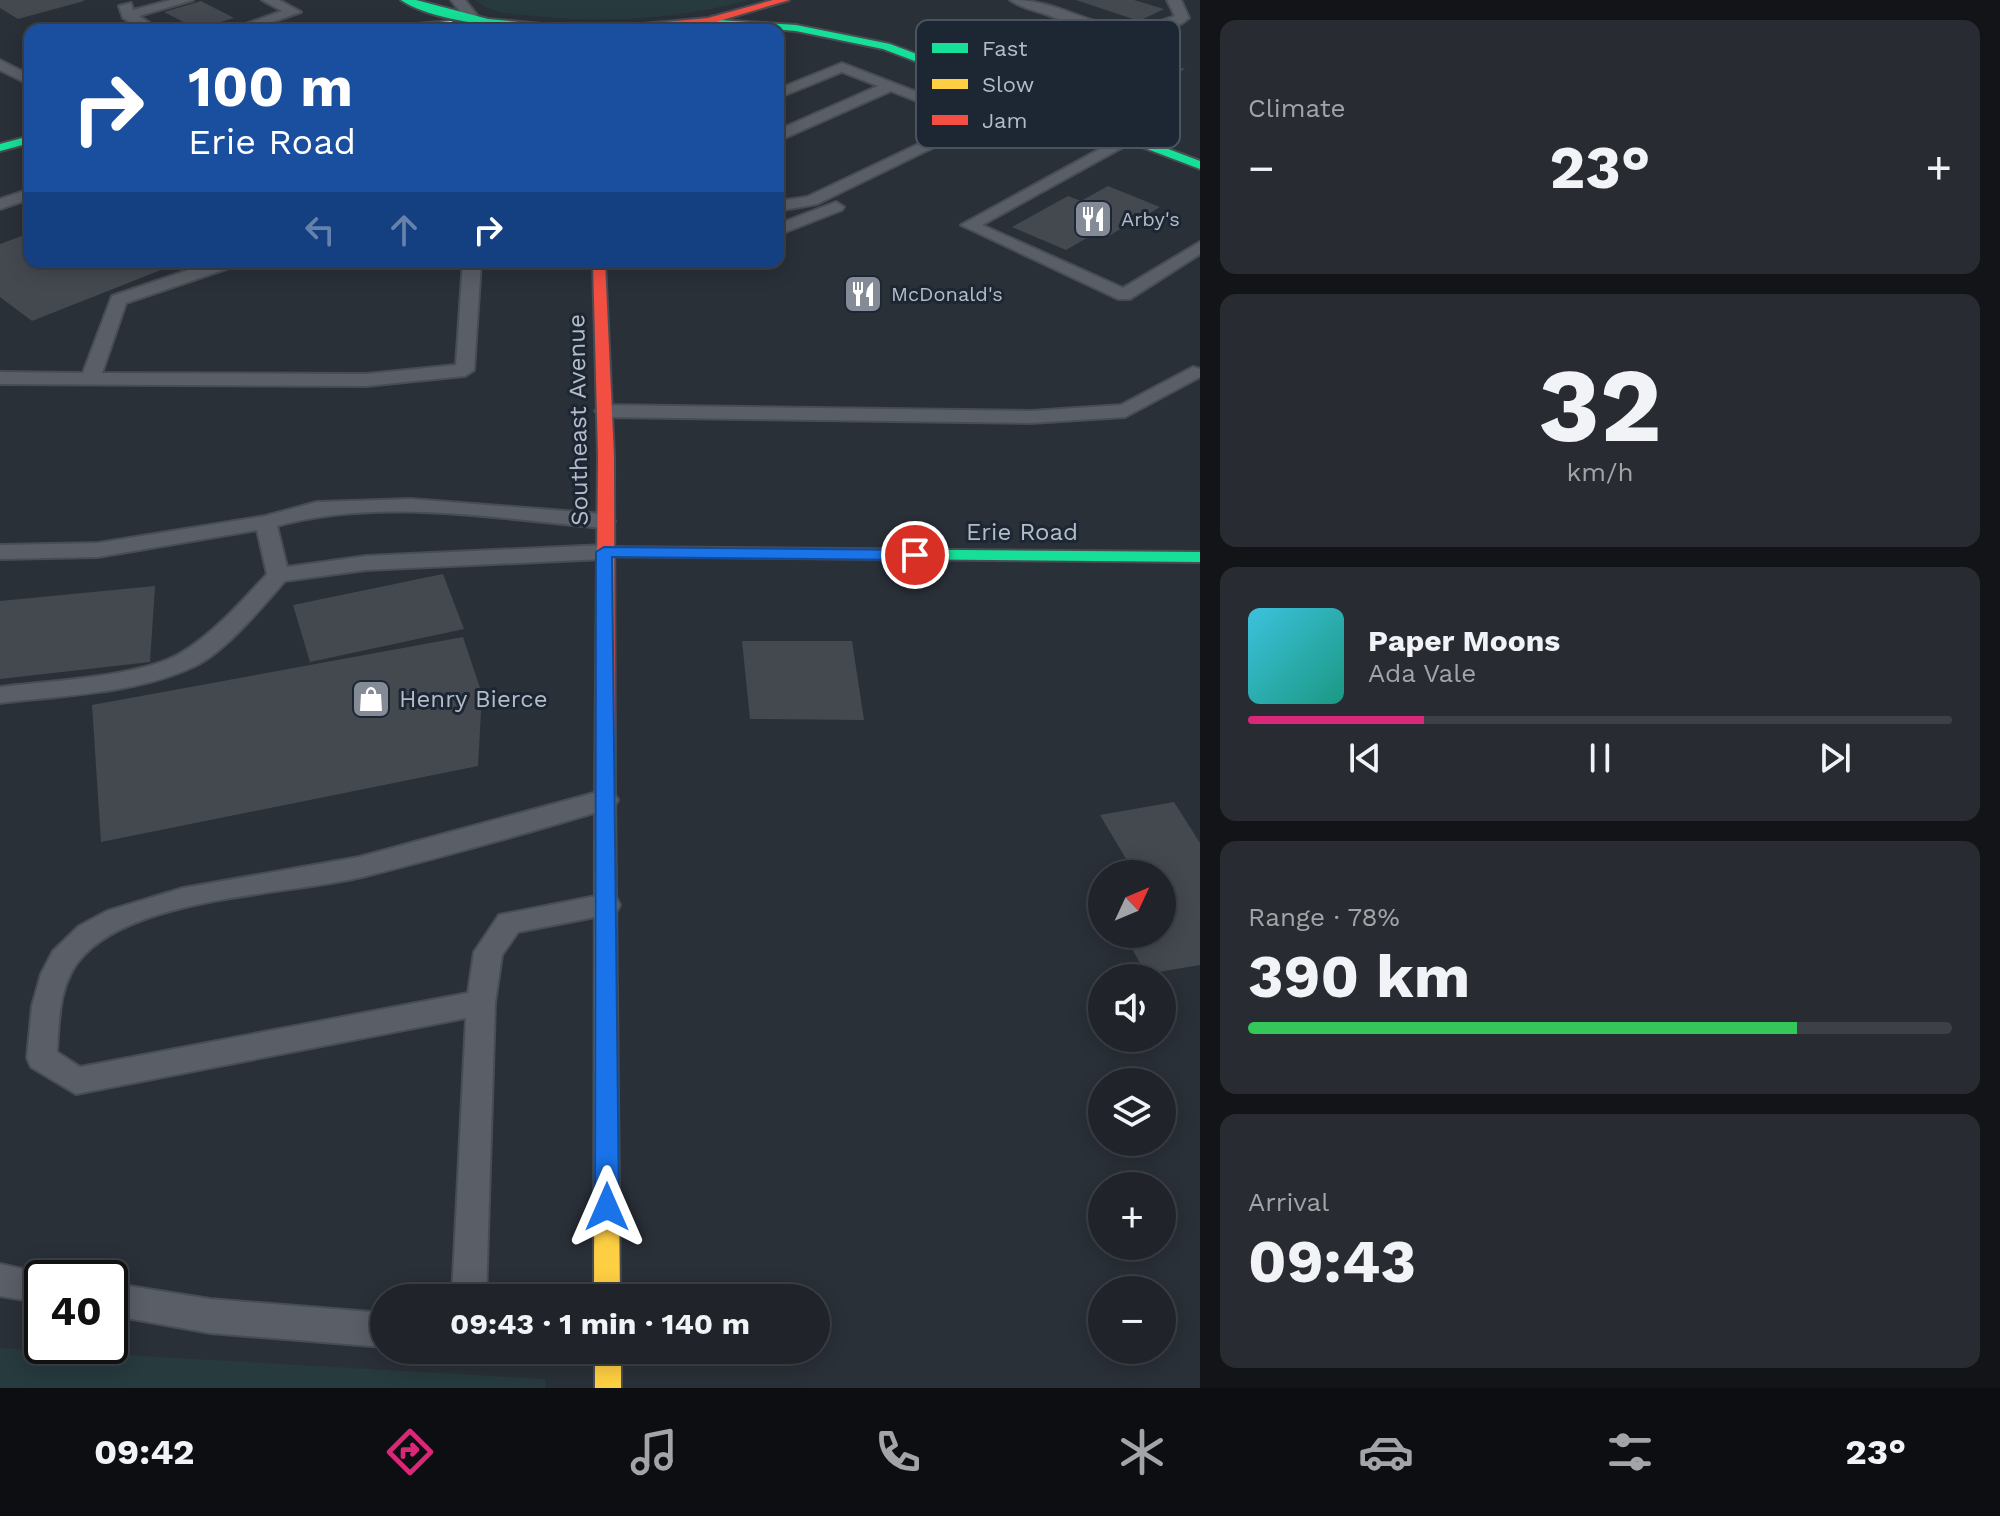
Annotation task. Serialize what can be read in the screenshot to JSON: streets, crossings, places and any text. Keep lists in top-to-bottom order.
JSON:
{
  "streets": {
    "street": ["Southeast Avenue", "Erie Road"]
  },
  "crossings": [
    ["Southeast Avenue", "Erie Road"]
  ],
  "places": {
    "restaurant": ["Arby's", "McDonald's"],
    "shop": ["Henry Bierce"]
  },
  "legend": ["Fast", "Slow", "Jam"],
  "north": "top right",
  "page": {
    "tile": [
      "Climate",
      ["32", "km/h"],
      ["Range · 78%", "390 km"],
      ["Arrival", "09:43"]
    ],
    "turn": ["100 m", "Erie Road"],
    "heat": ["−", "23°", "+"],
    "song": ["Paper Moons", "Ada Vale"],
    "map_buttons": ["+", "−"],
    "limit": "40",
    "trip": "09:43 · 1 min · 140 m",
    "tabs": ["09:42", "23°"]
  }
}
